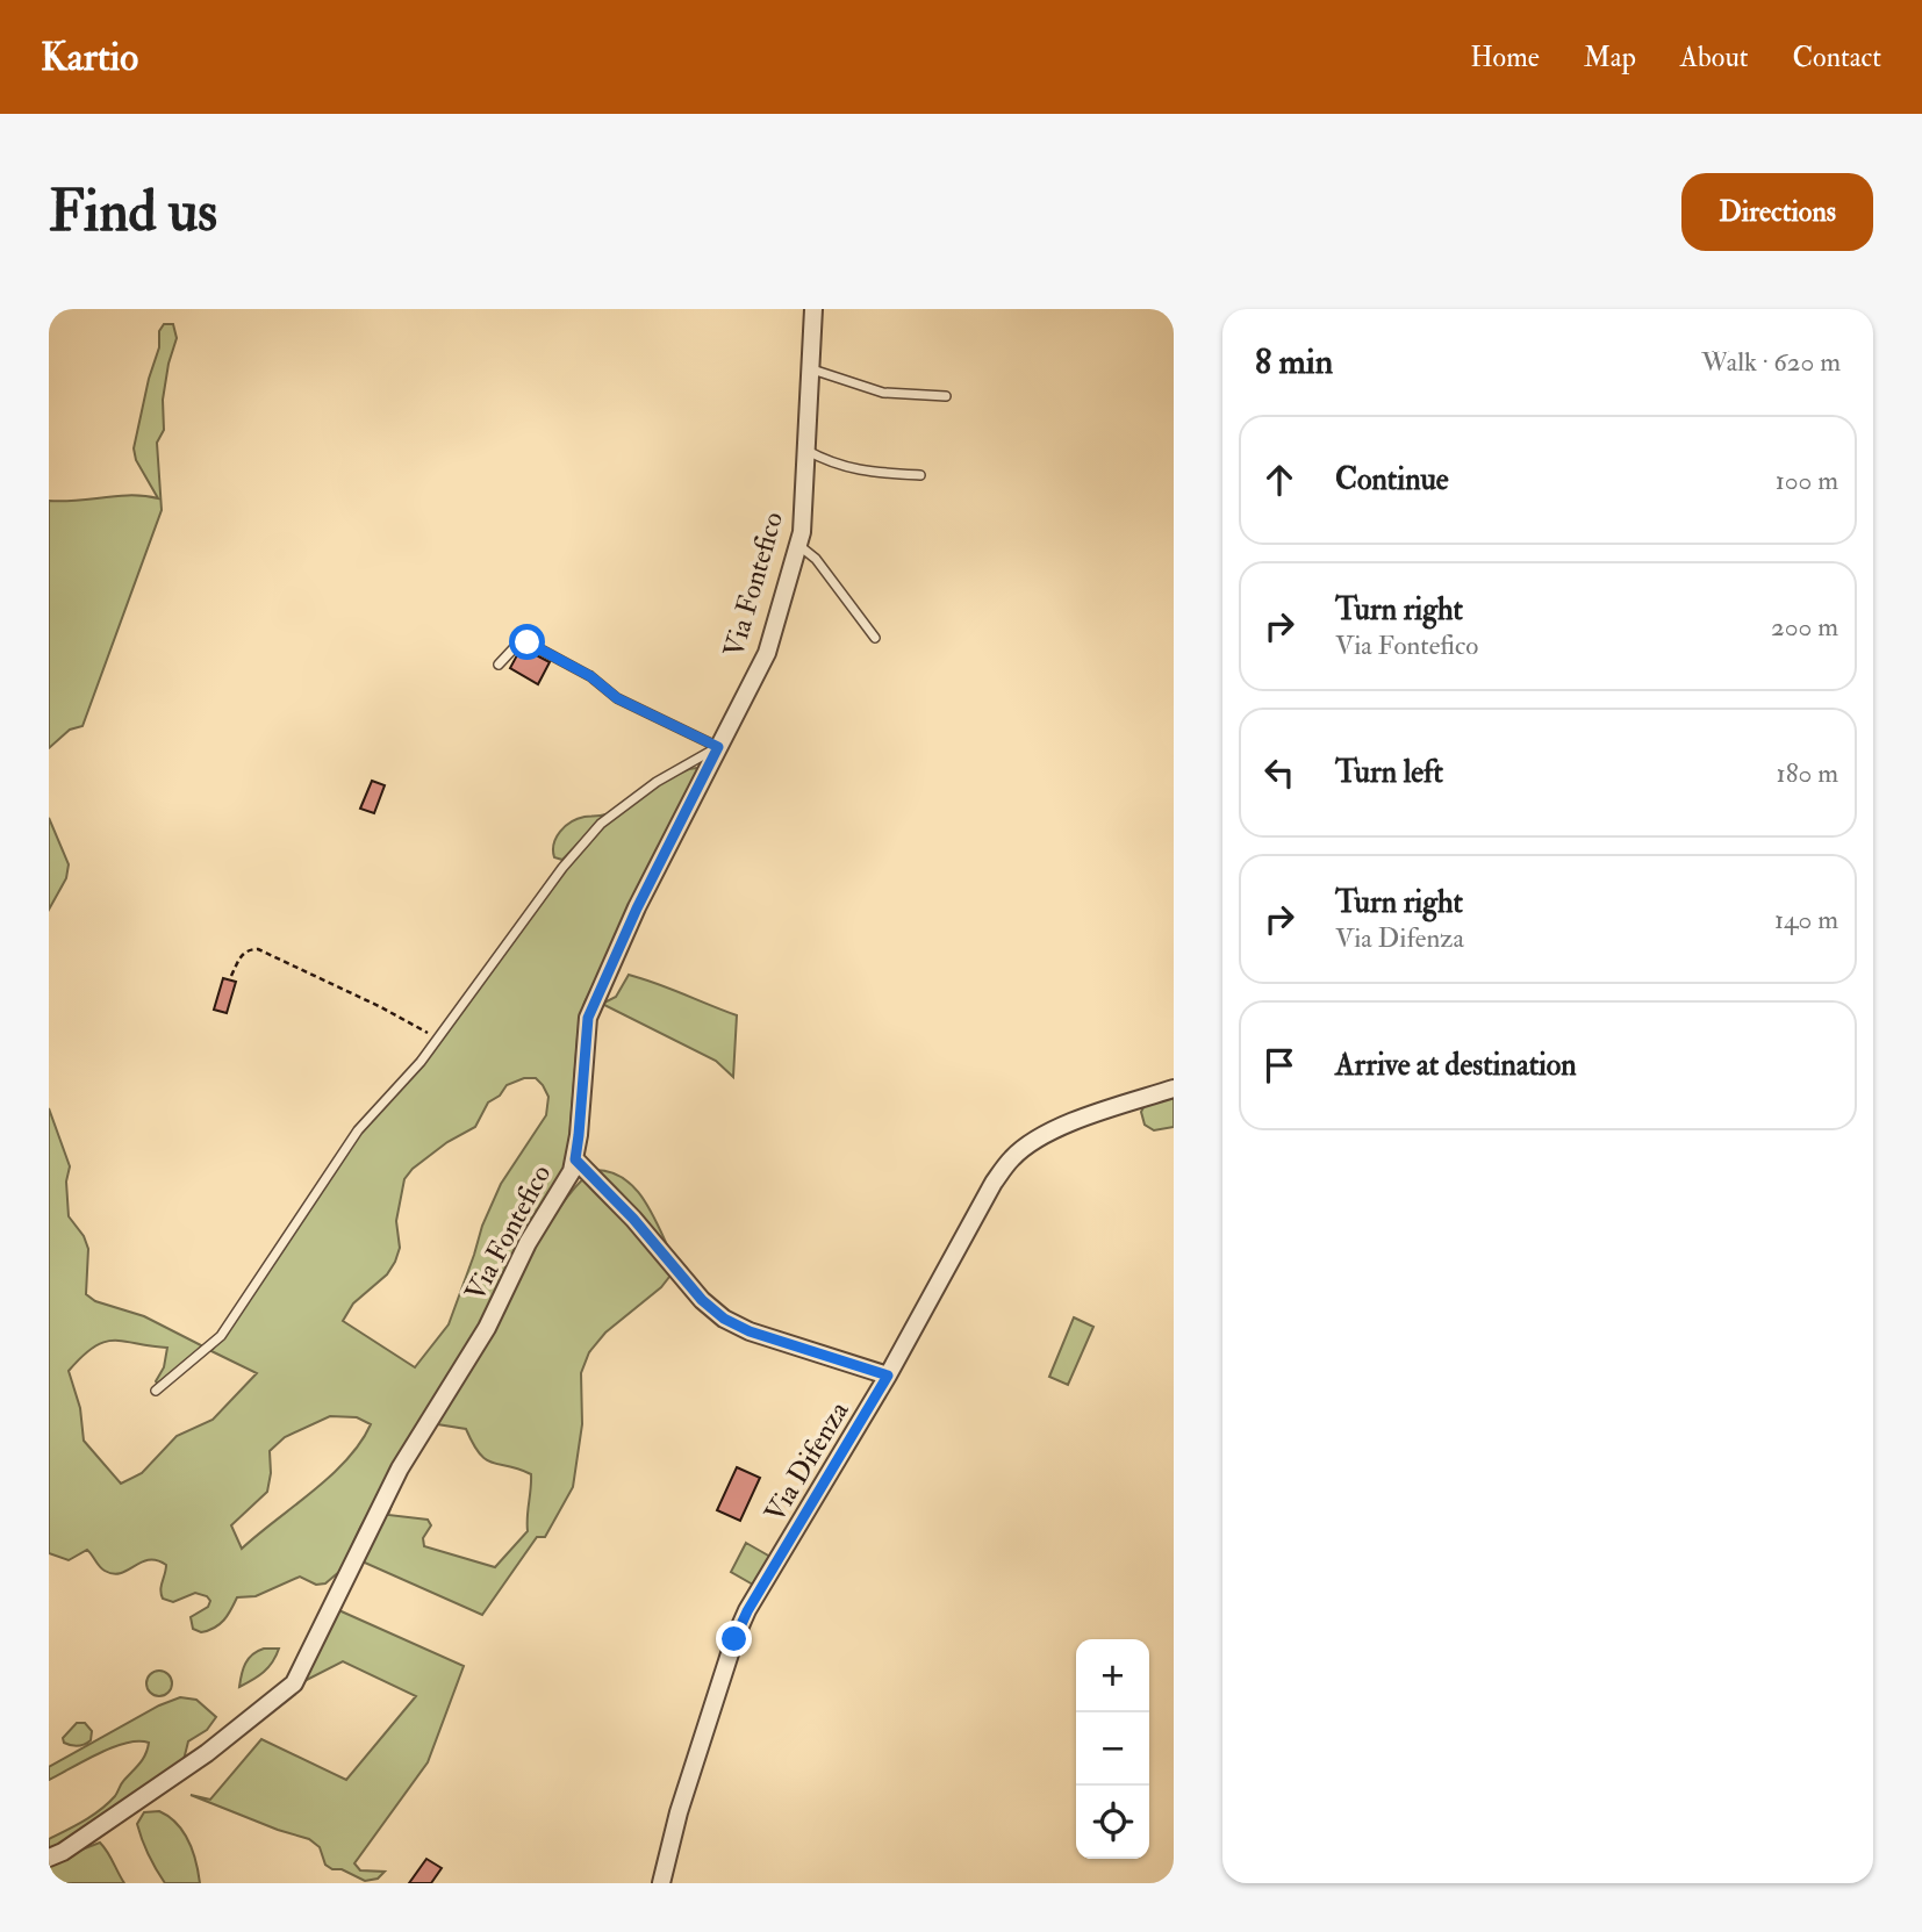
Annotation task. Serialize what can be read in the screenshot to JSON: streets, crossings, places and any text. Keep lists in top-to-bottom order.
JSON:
{
  "streets": {
    "street": ["Via Fontefico", "Via Difenza"]
  },
  "page": {
    "header": "Kartio",
    "nav": [
      "Home",
      "Map",
      "About",
      "Contact"
    ],
    "buttons": "Directions",
    "title": "Find us",
    "heading": ["8 min", "Walk · 620 m"],
    "list": [
      ["Continue", "100 m"],
      ["Turn right", "Via Fontefico", "200 m"],
      ["Turn left", "180 m"],
      ["Turn right", "Via Difenza", "140 m"],
      "Arrive at destination"
    ],
    "map_buttons": ["+", "−"]
  }
}
